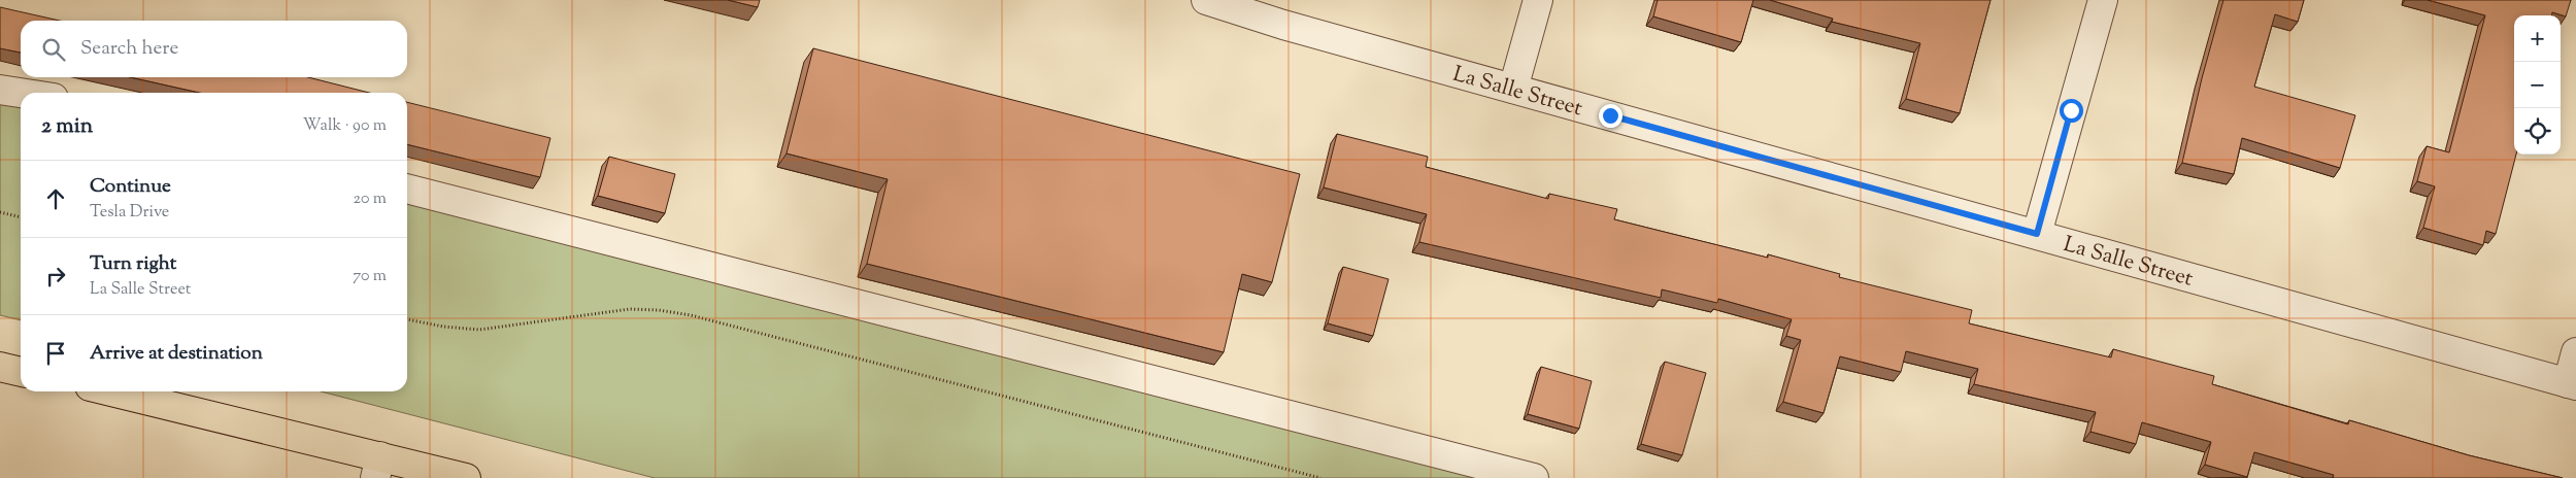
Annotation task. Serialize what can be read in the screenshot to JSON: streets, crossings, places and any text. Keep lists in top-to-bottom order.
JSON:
{
  "streets": {
    "street": ["La Salle Street"]
  },
  "page": {
    "map_buttons": ["+", "−"],
    "search": "Search here",
    "heading": ["2 min", "Walk · 90 m"],
    "list": [
      ["Continue", "Tesla Drive", "20 m"],
      ["Turn right", "La Salle Street", "70 m"],
      "Arrive at destination"
    ]
  }
}
